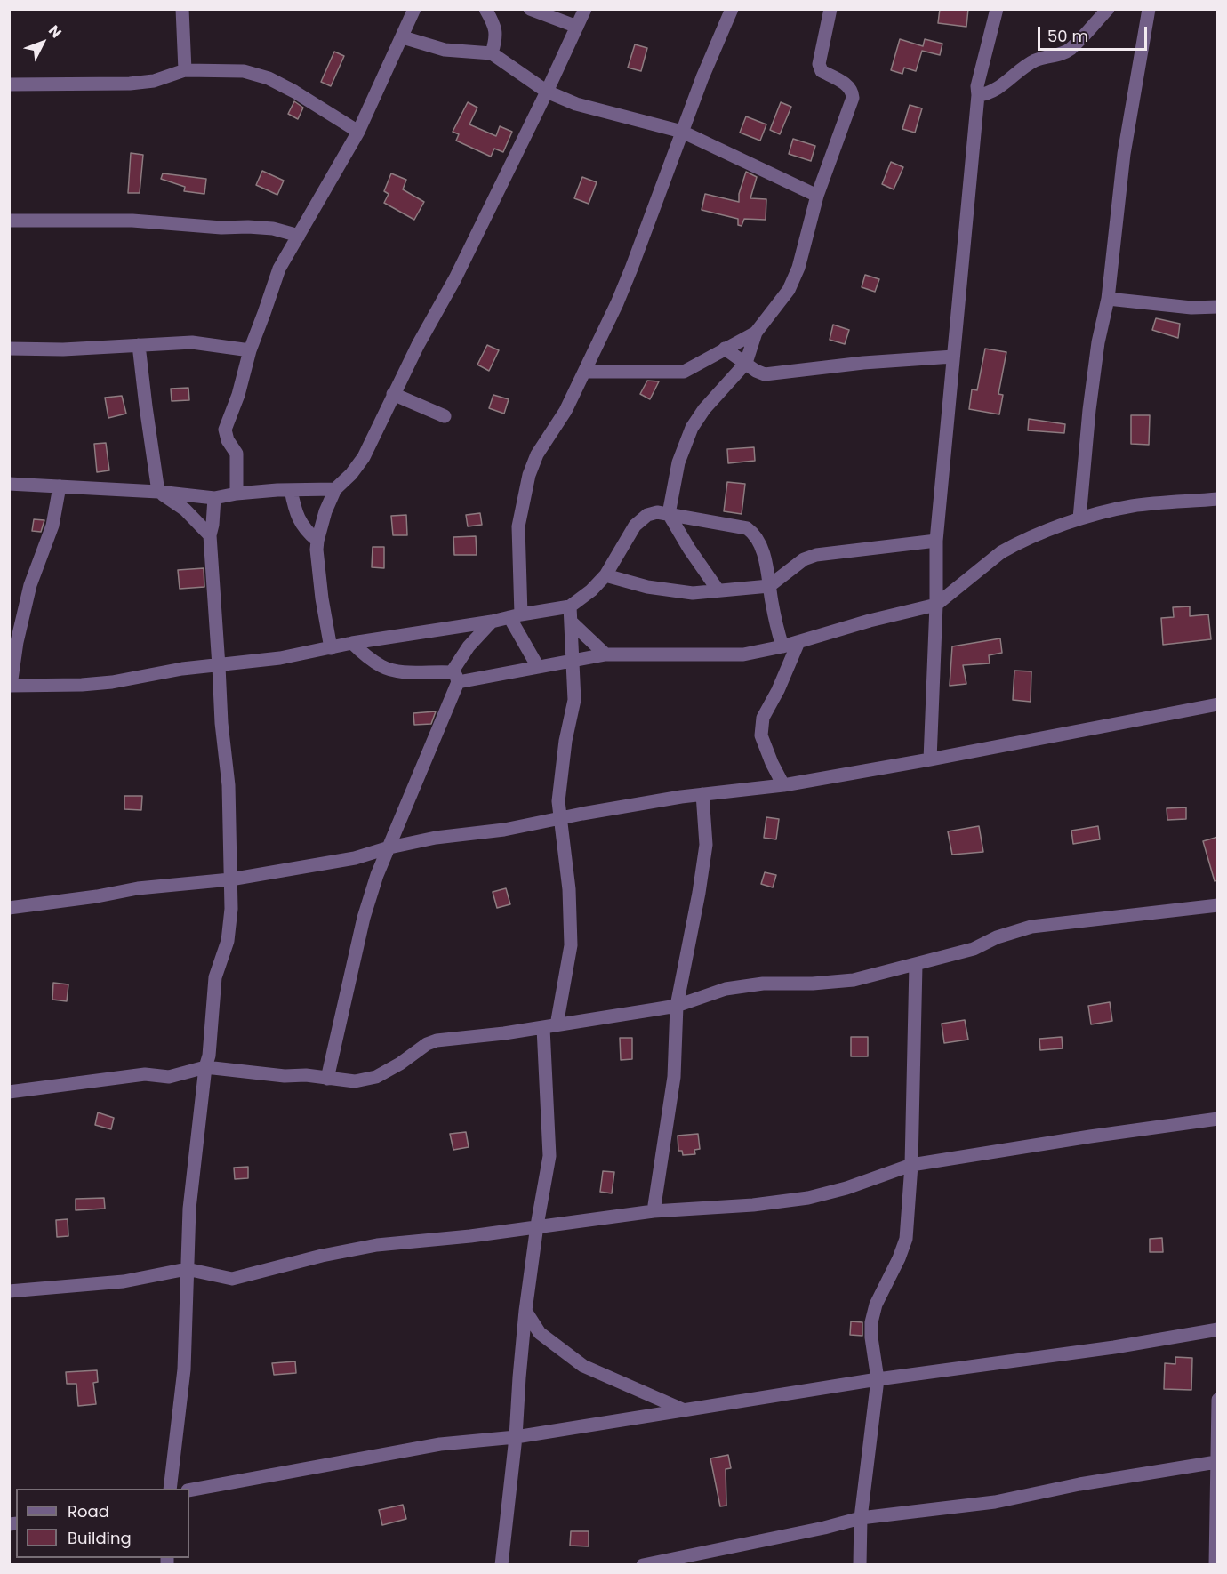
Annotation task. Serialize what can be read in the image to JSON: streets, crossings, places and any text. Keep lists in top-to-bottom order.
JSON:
{
  "legend": ["Road", "Building"],
  "scale_bar": "50 m",
  "north": "top right"
}
